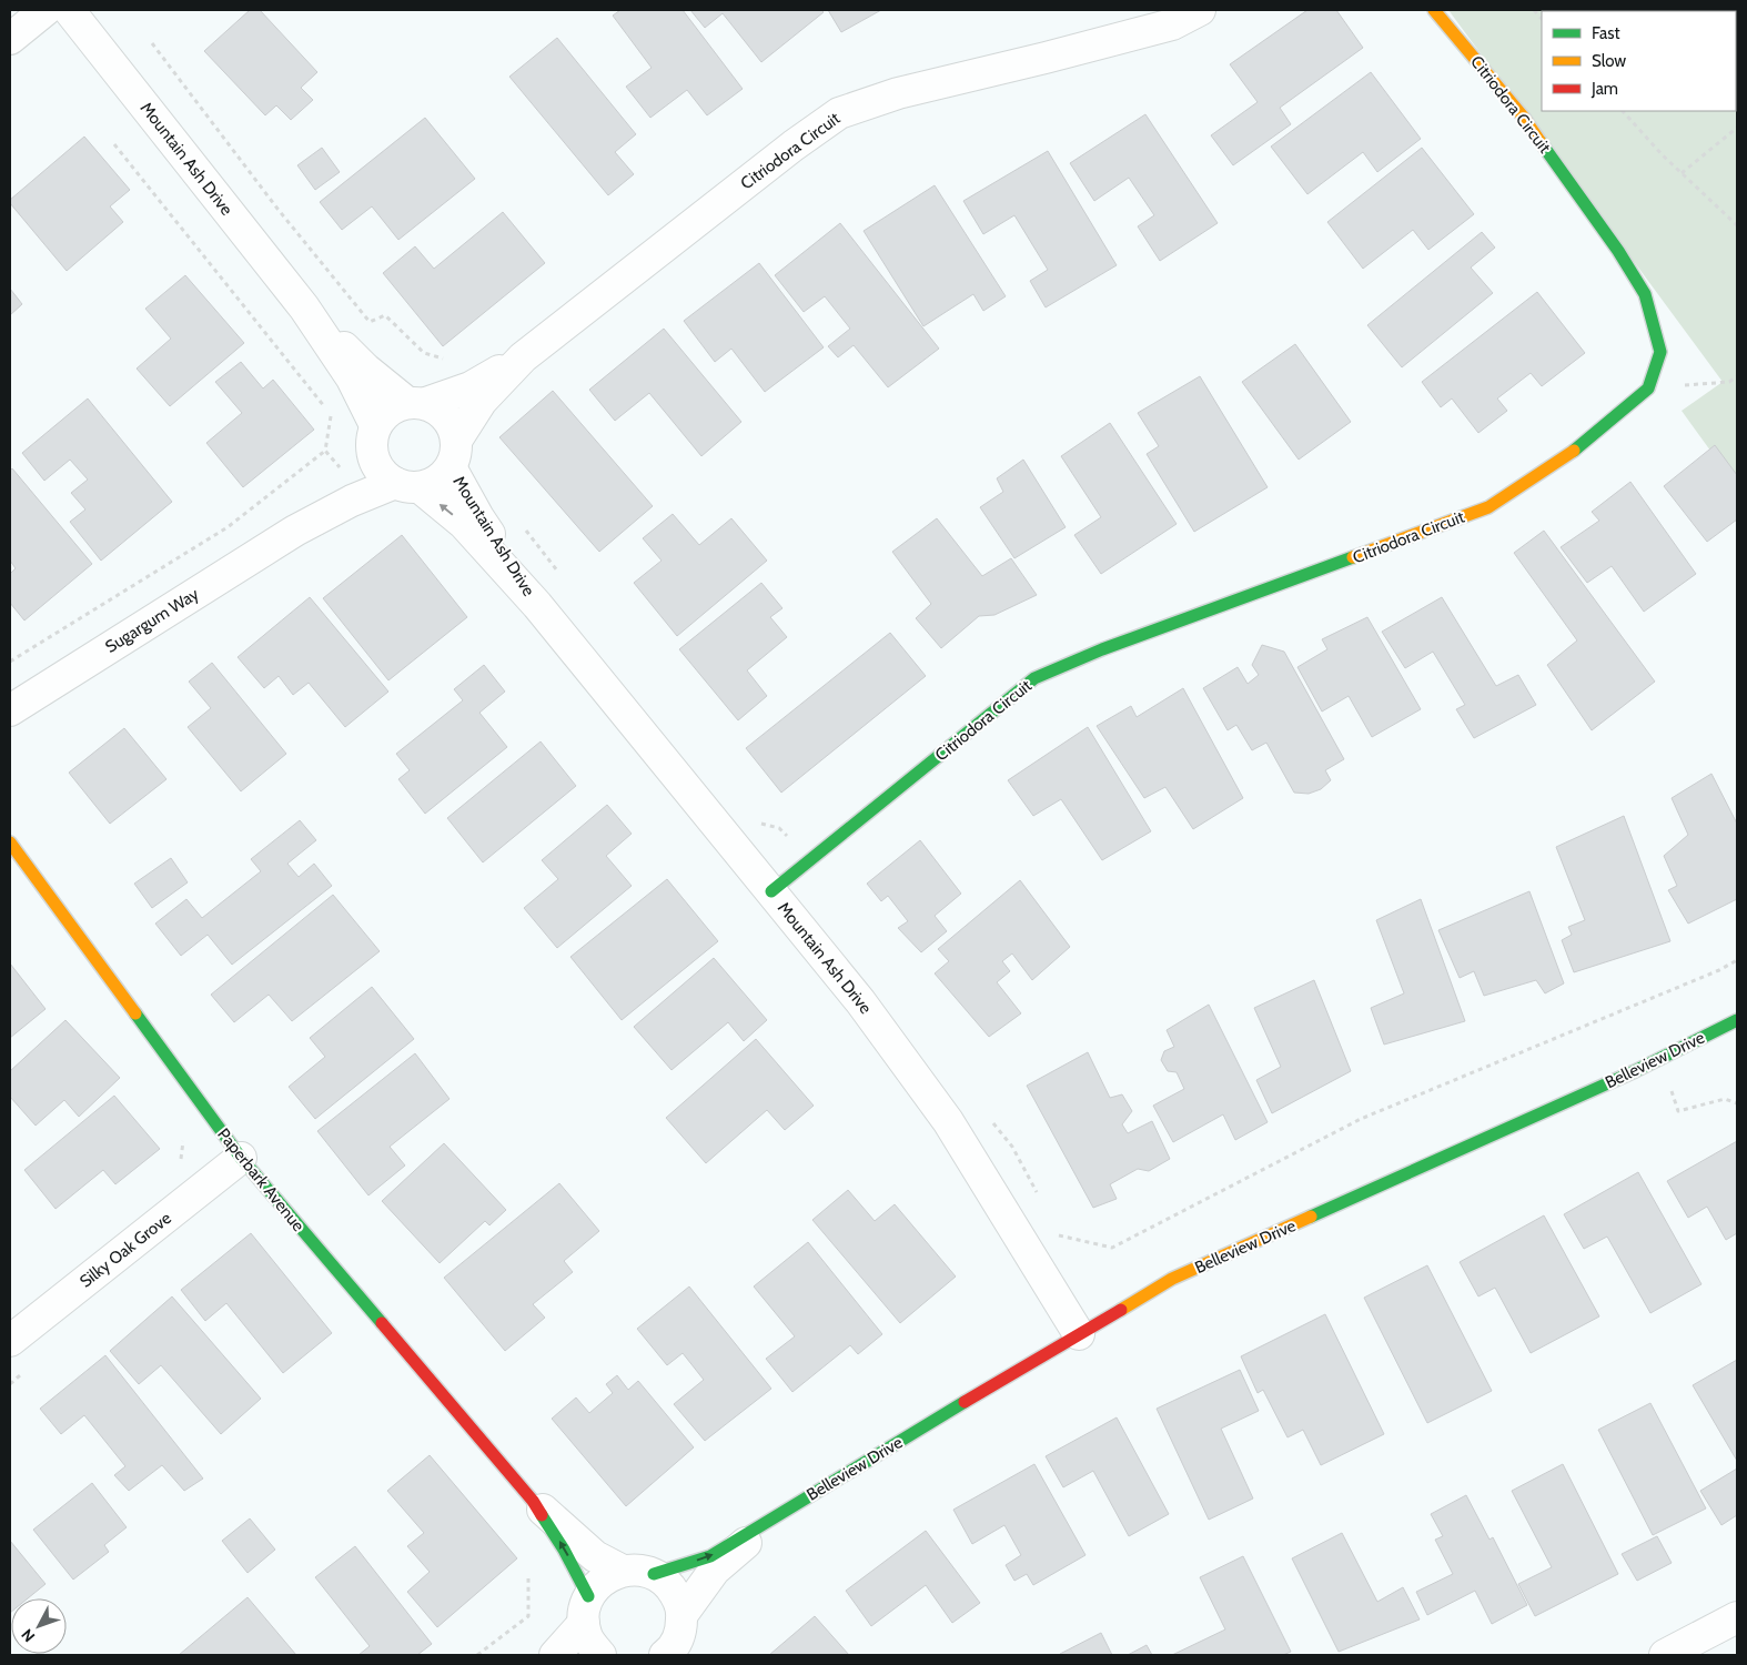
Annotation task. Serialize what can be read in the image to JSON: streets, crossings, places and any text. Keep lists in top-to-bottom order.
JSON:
{
  "streets": {
    "street": [
      "Citriodora Circuit",
      "Mountain Ash Drive",
      "Sugargum Way",
      "Belleview Drive",
      "Paperbark Avenue",
      "Silky Oak Grove"
    ]
  },
  "crossings": [
    ["Citriodora Circuit", "Mountain Ash Drive"],
    ["Citriodora Circuit", "Sugargum Way"],
    ["Mountain Ash Drive", "Sugargum Way"],
    ["Mountain Ash Drive", "Belleview Drive"],
    ["Paperbark Avenue", "Silky Oak Grove"]
  ],
  "legend": ["Fast", "Slow", "Jam"],
  "north": "bottom left"
}
